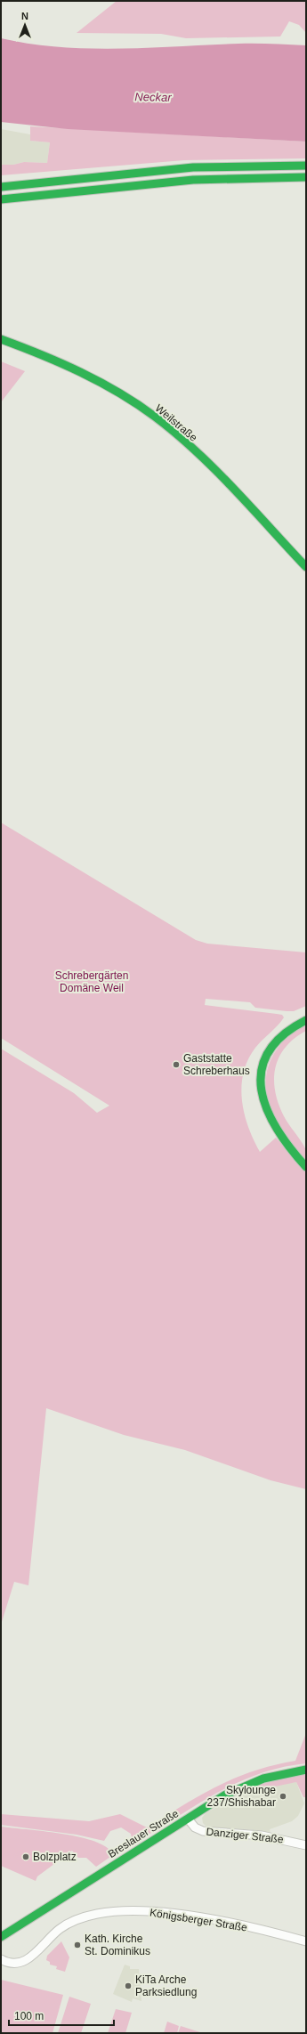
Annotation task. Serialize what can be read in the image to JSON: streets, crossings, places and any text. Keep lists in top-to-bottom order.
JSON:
{
  "streets": {
    "main road": ["Weilstraße", "Breslauer Straße"],
    "street": ["Danziger Straße", "Königsberger Straße"]
  },
  "crossings": [
    ["Breslauer Straße", "Danziger Straße"]
  ],
  "water": ["Neckar"],
  "parks": ["Schrebergärten Domäne Weil"],
  "places": [
    "Gaststatte Schreberhaus",
    "Skylounge 237/Shishabar",
    "Bolzplatz",
    "Kath. Kirche St. Dominikus",
    "KiTa Arche Parksiedlung"
  ],
  "scale_bar": "100 m",
  "north": "top"
}
